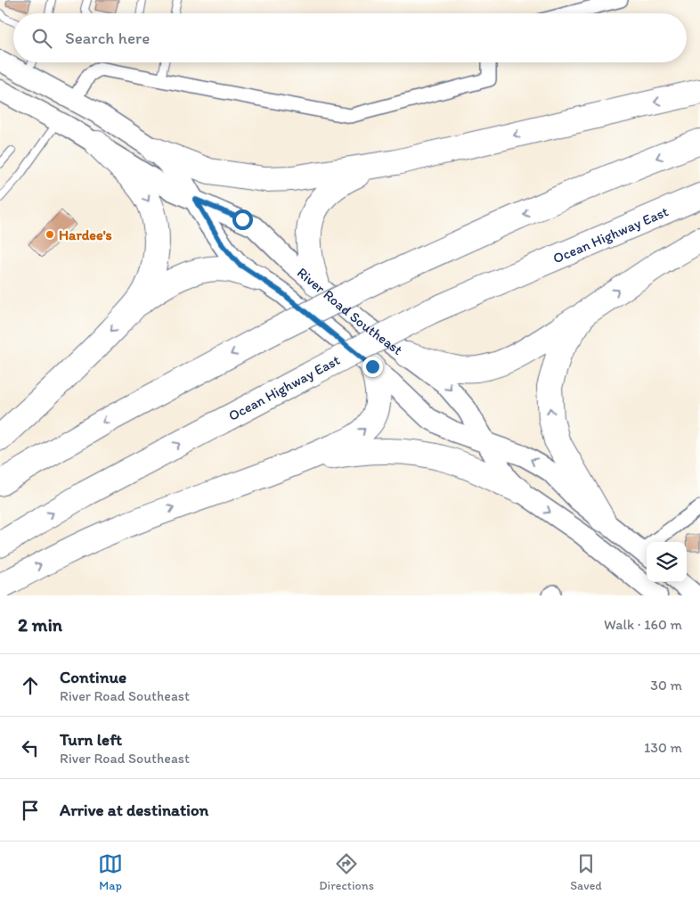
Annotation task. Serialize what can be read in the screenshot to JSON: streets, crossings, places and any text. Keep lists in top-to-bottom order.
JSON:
{
  "streets": {
    "highway": ["Ocean Highway East"],
    "main road": ["River Road Southeast"]
  },
  "places": ["Hardee's"],
  "page": {
    "search": "Search here",
    "heading": ["2 min", "Walk · 160 m"],
    "list": [
      ["Continue", "River Road Southeast", "30 m"],
      ["Turn left", "River Road Southeast", "130 m"],
      "Arrive at destination"
    ],
    "nav": ["Map", "Directions", "Saved"]
  }
}
